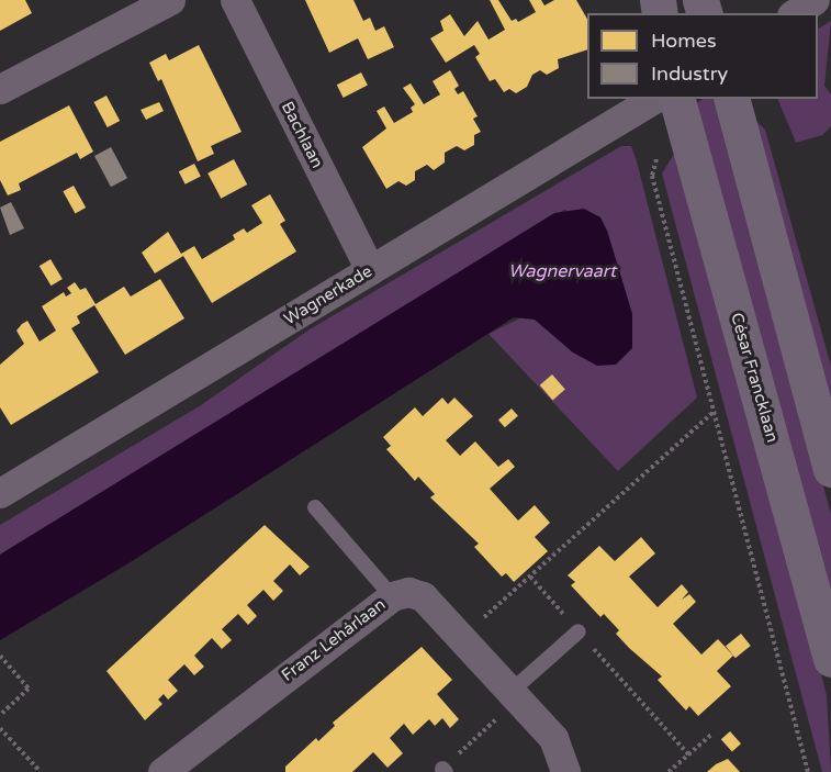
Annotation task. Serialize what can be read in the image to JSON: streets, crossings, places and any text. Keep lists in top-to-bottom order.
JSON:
{
  "streets": {
    "main road": ["César Francklaan"],
    "street": ["Bachlaan", "Wagnerkade", "Franz Lehárlaan"]
  },
  "crossings": [
    ["Bachlaan", "Wagnerkade"]
  ],
  "water": ["Wagnervaart"],
  "legend": ["Homes", "Industry"]
}
